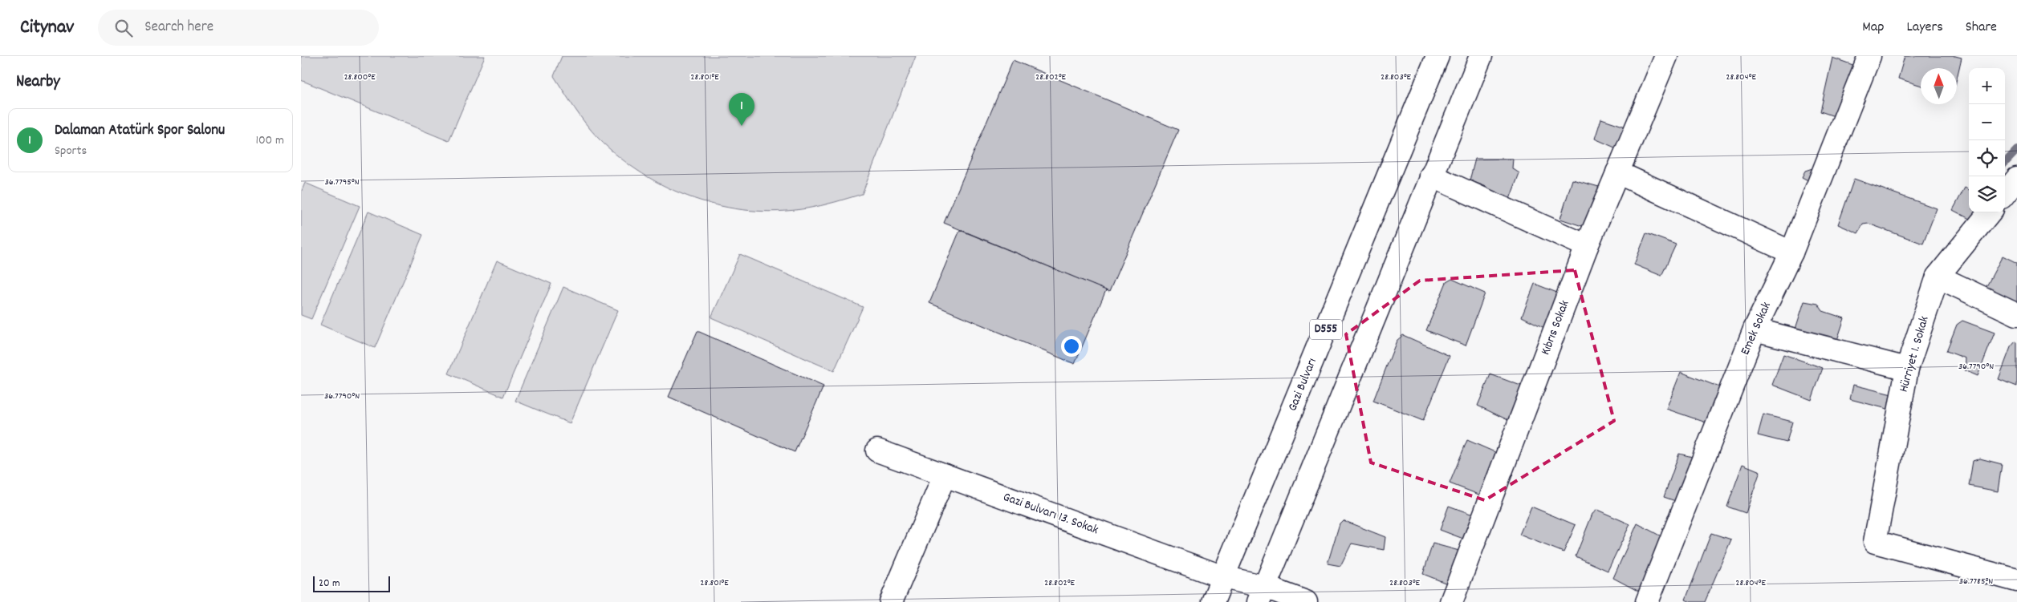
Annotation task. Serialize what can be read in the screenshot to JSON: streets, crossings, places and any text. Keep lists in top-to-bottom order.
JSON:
{
  "streets": {
    "street": [
      "Kıbrıs Sokak",
      "Emek Sokak",
      "D555",
      "Hürriyet 1. Sokak",
      "Gazi Bulvarı",
      "Gazi Bulvarı 13. Sokak"
    ]
  },
  "crossings": [
    ["Gazi Bulvarı", "Gazi Bulvarı 13. Sokak"]
  ],
  "scale_bar": "20 m",
  "north": "top",
  "page": {
    "header": "Citynav",
    "search": "Search here",
    "nav": ["Map", "Layers", "Share"],
    "heading": "Nearby",
    "map_buttons": ["+", "−"],
    "pins": "1",
    "list": [
      {
        "mark": "1",
        "name": "Dalaman Atatürk Spor Salonu",
        "note": "Sports",
        "value": "100 m"
      }
    ],
    "scale": "20 m"
  },
  "coordinates": [
    "28.800°E",
    "28.801°E",
    "28.802°E",
    "28.803°E",
    "28.804°E",
    "36.7795°N",
    "36.7790°N",
    "36.7785°N"
  ]
}
